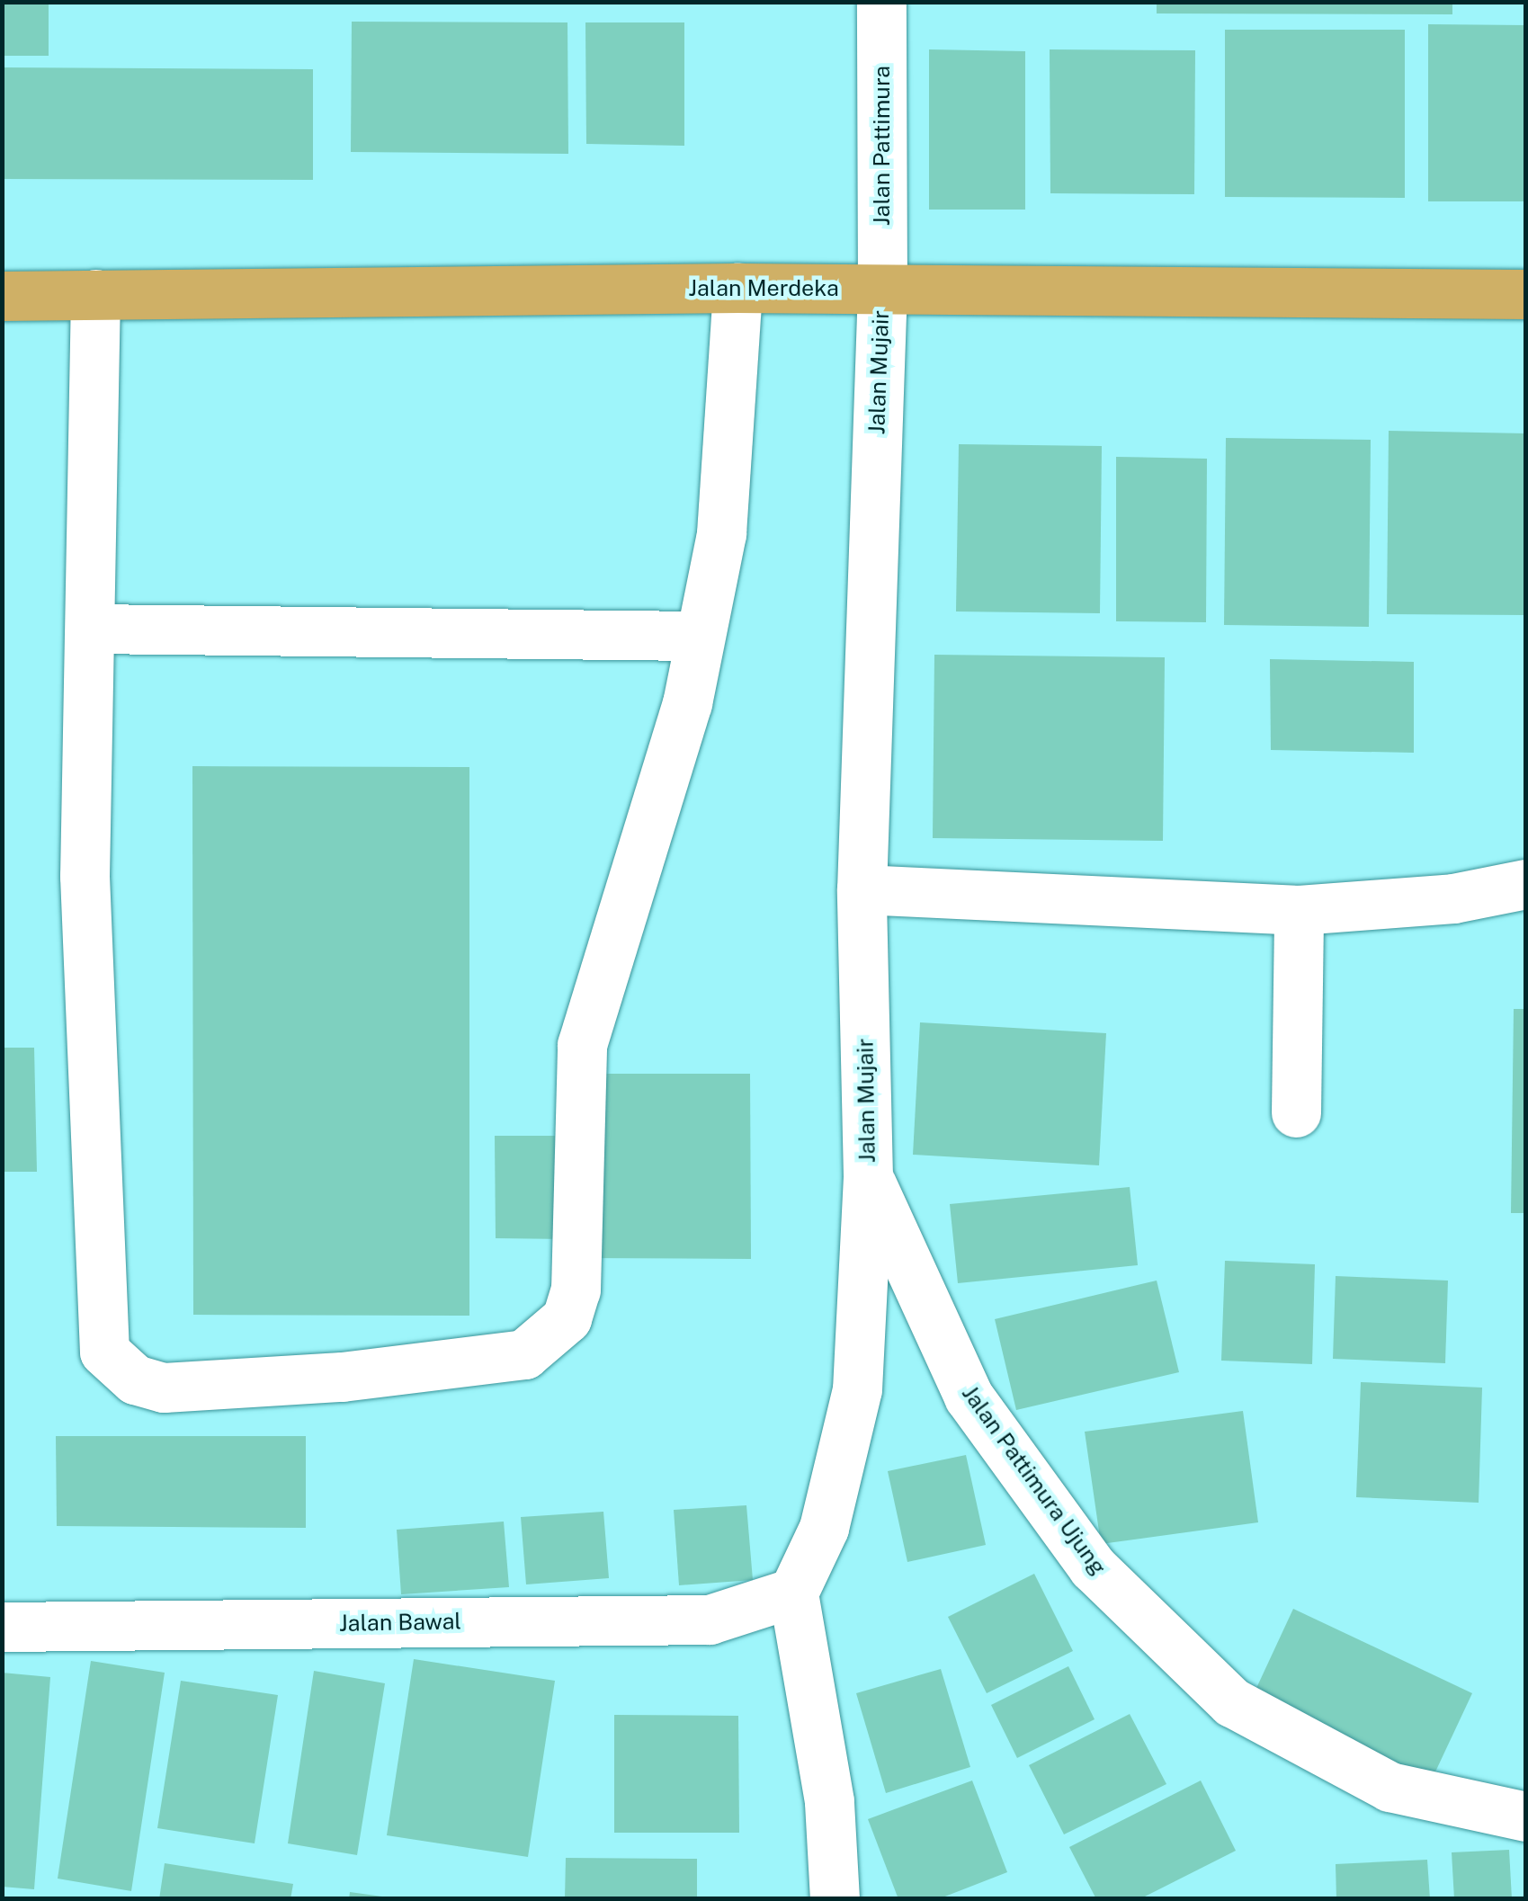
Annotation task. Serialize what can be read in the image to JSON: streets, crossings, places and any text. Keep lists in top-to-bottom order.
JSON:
{
  "streets": {
    "main road": ["Jalan Merdeka"],
    "street": [
      "Jalan Pattimura",
      "Jalan Mujair",
      "Jalan Pattimura Ujung",
      "Jalan Bawal"
    ]
  },
  "crossings": [
    ["Jalan Pattimura", "Jalan Merdeka"],
    ["Jalan Pattimura", "Jalan Mujair"],
    ["Jalan Merdeka", "Jalan Mujair"],
    ["Jalan Mujair", "Jalan Pattimura Ujung"],
    ["Jalan Mujair", "Jalan Bawal"]
  ]
}
